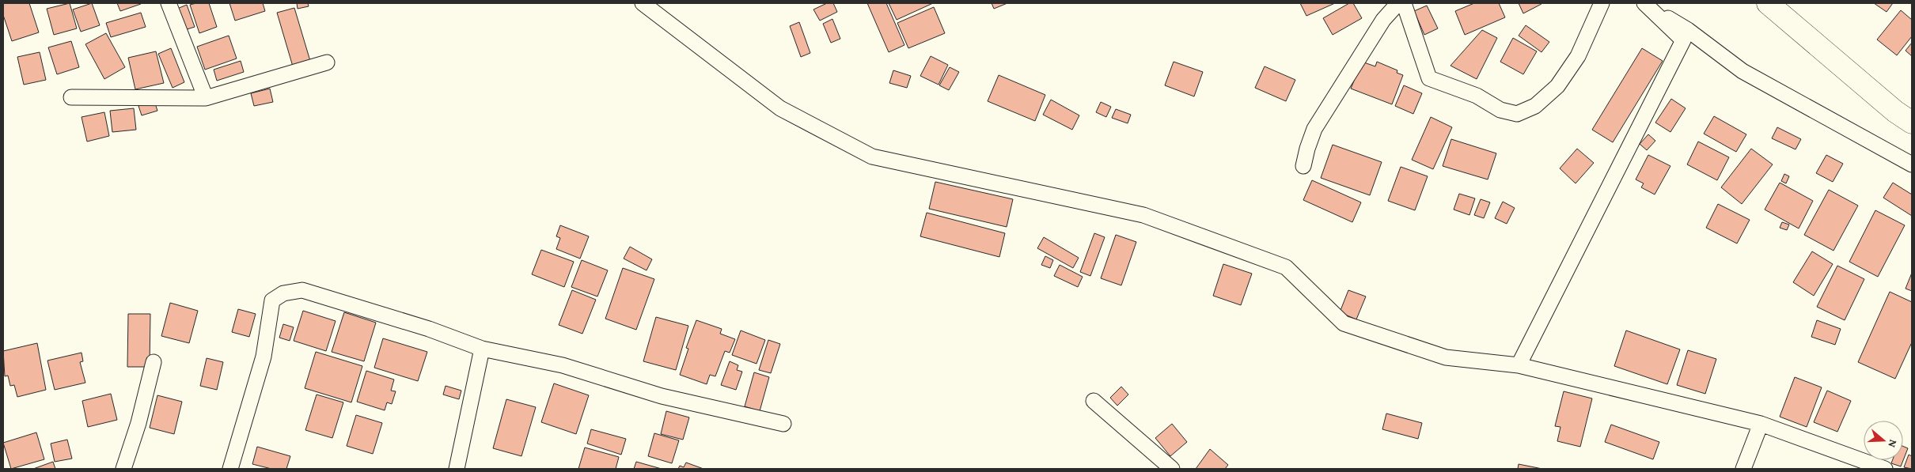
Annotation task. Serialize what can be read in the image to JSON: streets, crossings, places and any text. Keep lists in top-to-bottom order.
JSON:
{
  "north": "right"
}
